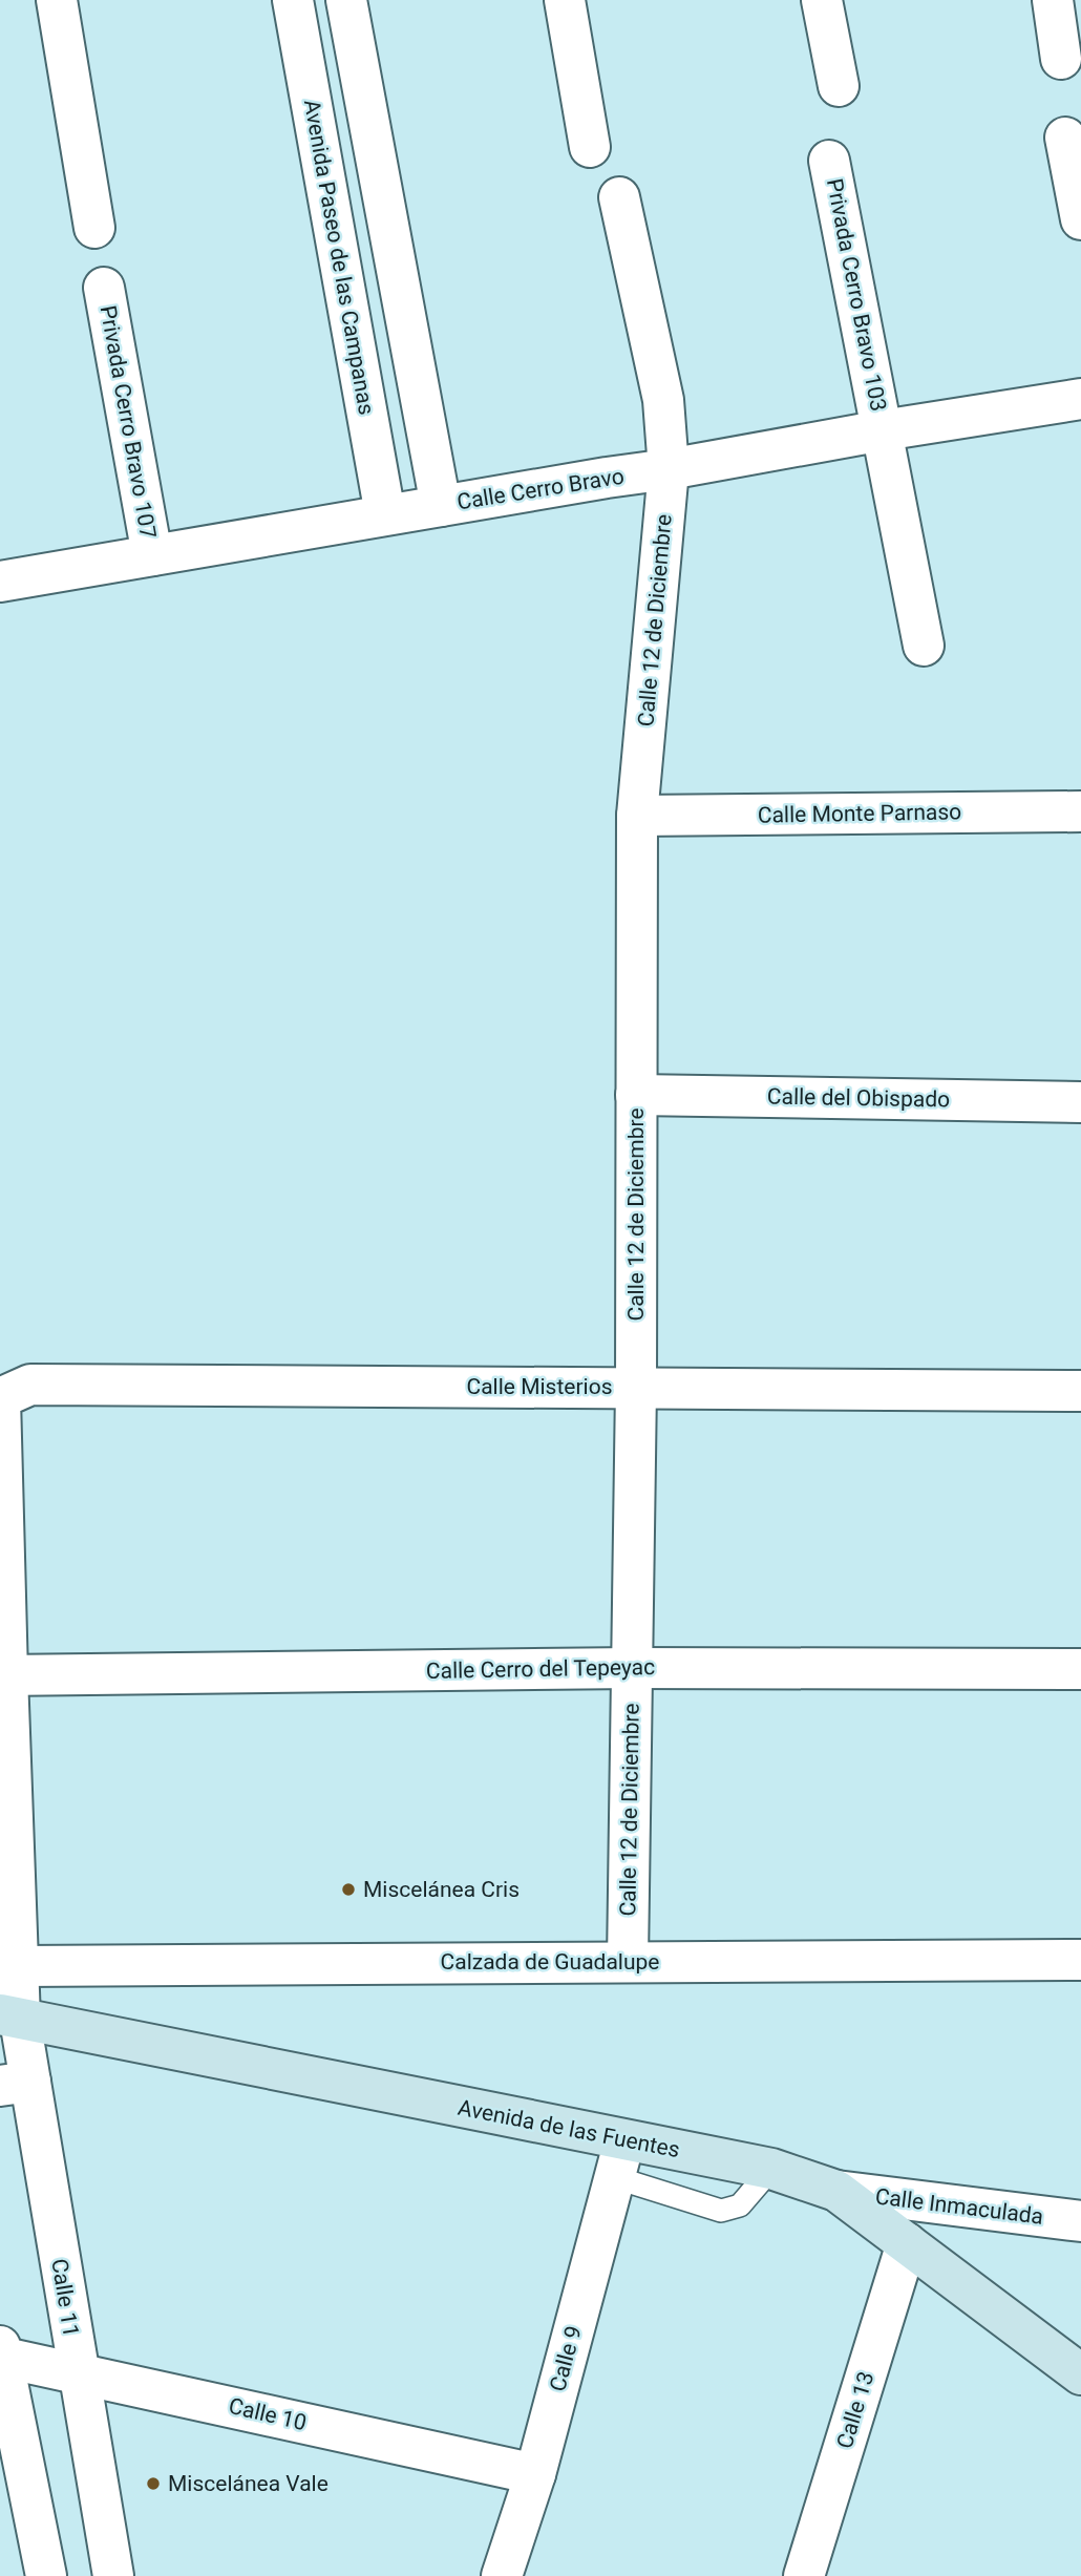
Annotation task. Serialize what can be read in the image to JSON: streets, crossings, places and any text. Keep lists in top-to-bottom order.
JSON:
{
  "streets": {
    "main road": ["Avenida de las Fuentes"],
    "street": [
      "Avenida Paseo de las Campanas",
      "Privada Cerro Bravo 103",
      "Privada Cerro Bravo 107",
      "Calle Cerro Bravo",
      "Calle 12 de Diciembre",
      "Calle Monte Parnaso",
      "Calle del Obispado",
      "Calle Misterios",
      "Calle Cerro del Tepeyac",
      "Calzada de Guadalupe",
      "Calle Inmaculada",
      "Calle 11",
      "Calle 9",
      "Calle 13",
      "Calle 10"
    ]
  },
  "crossings": [
    ["Avenida Paseo de las Campanas", "Calle Cerro Bravo"],
    ["Privada Cerro Bravo 103", "Calle Cerro Bravo"],
    ["Privada Cerro Bravo 107", "Calle Cerro Bravo"],
    ["Calle Cerro Bravo", "Calle 12 de Diciembre"],
    ["Calle 12 de Diciembre", "Calle Monte Parnaso"],
    ["Calle 12 de Diciembre", "Calle del Obispado"],
    ["Calle 12 de Diciembre", "Calle Misterios"],
    ["Calle 12 de Diciembre", "Calle Cerro del Tepeyac"],
    ["Calle 12 de Diciembre", "Calzada de Guadalupe"],
    ["Calle Misterios", "Calle 11"],
    ["Calle Cerro del Tepeyac", "Calle 11"],
    ["Calzada de Guadalupe", "Calle 11"],
    ["Avenida de las Fuentes", "Calle Inmaculada"],
    ["Avenida de las Fuentes", "Calle 11"],
    ["Avenida de las Fuentes", "Calle 9"],
    ["Avenida de las Fuentes", "Calle 13"],
    ["Calle 11", "Calle 10"],
    ["Calle 9", "Calle 10"]
  ],
  "places": ["Miscelánea Cris", "Miscelánea Vale"]
}
